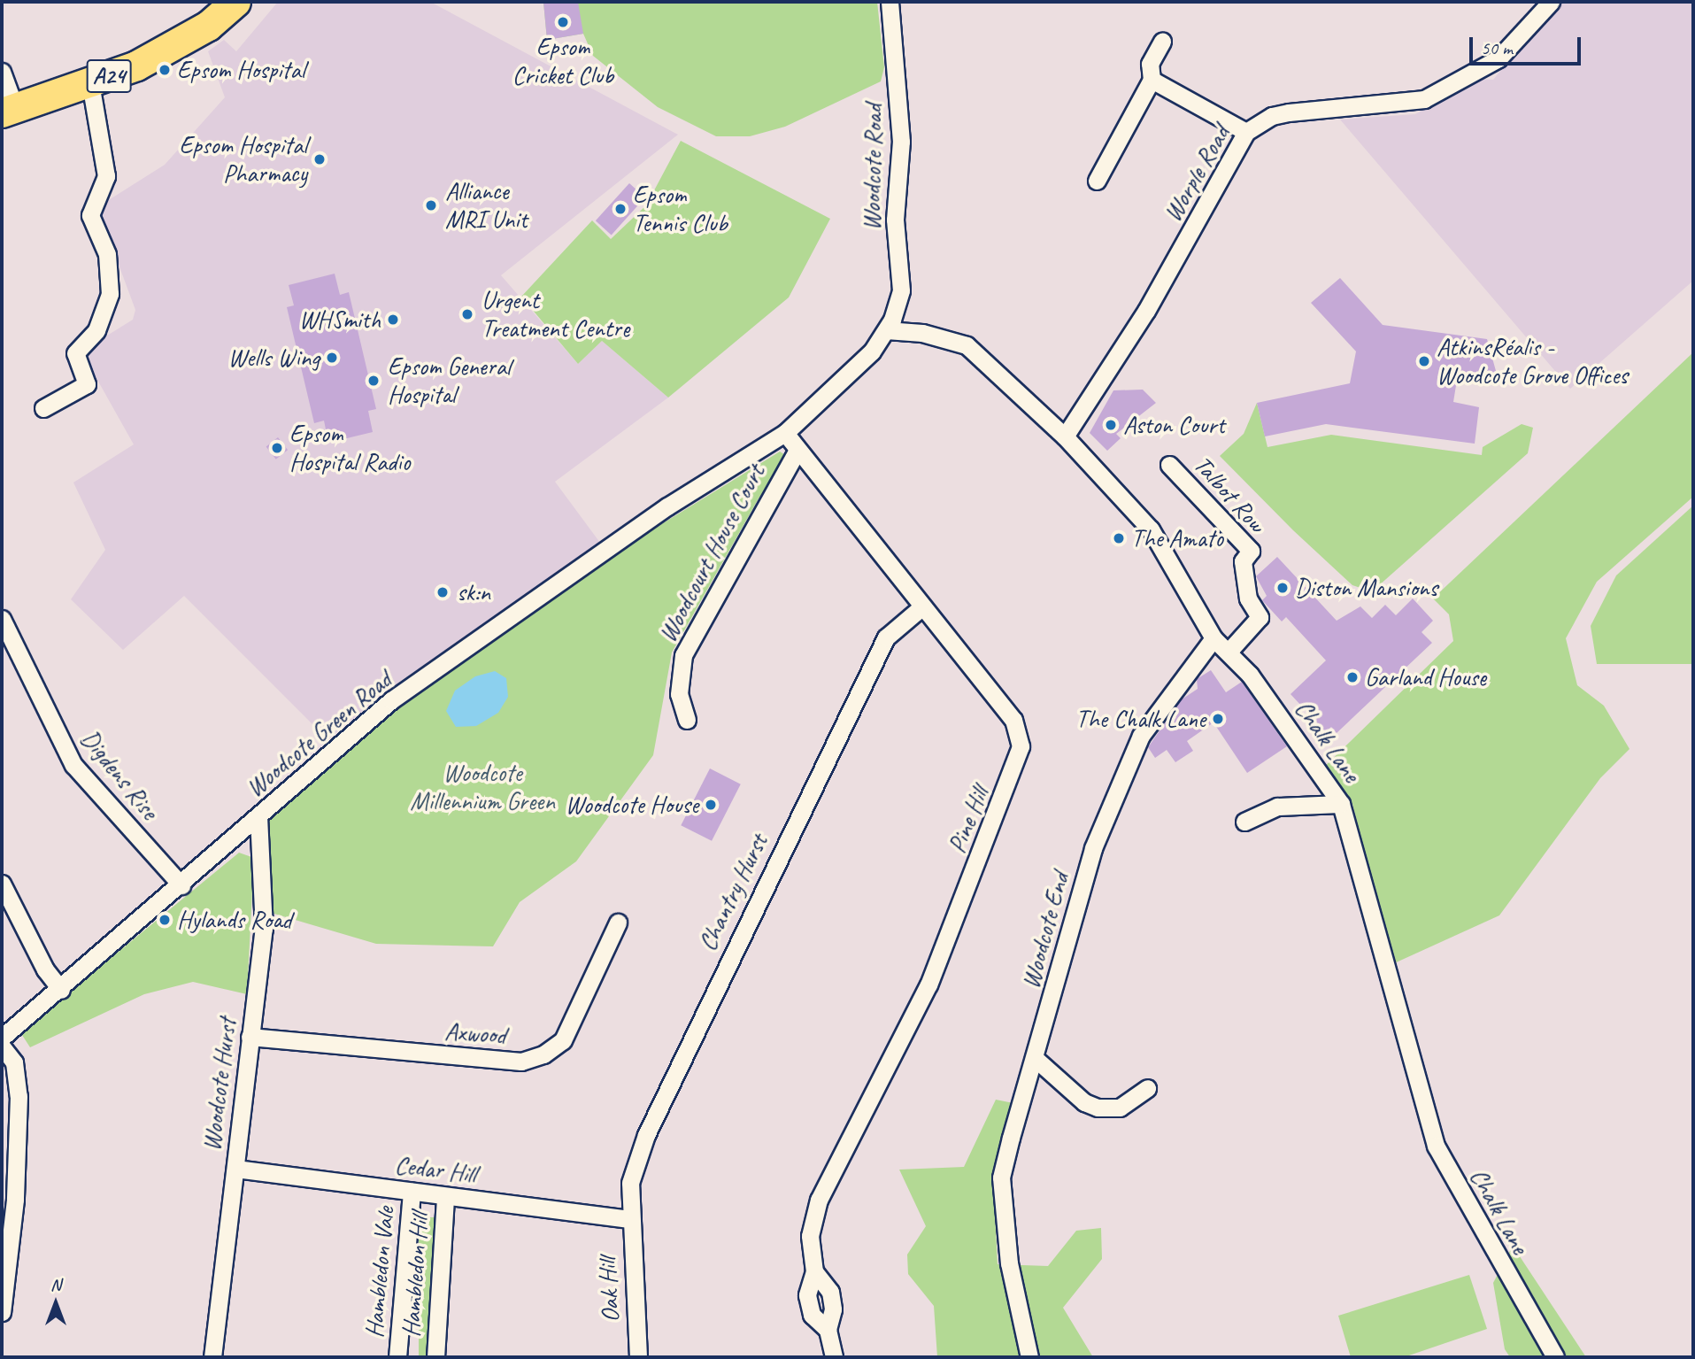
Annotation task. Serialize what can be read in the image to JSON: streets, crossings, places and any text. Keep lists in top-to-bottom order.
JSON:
{
  "streets": {
    "highway": ["A24"],
    "street": [
      "Woodcote Road",
      "Worple Road",
      "Talbot Row",
      "Woodcourt House Court",
      "Woodcote Green Road",
      "Chalk Lane",
      "Digdens Rise",
      "Pine Hill",
      "Chantry Hurst",
      "Woodcote End",
      "Axwood",
      "Woodcote Hurst",
      "Cedar Hill",
      "Hambledon Vale",
      "Hambledon Hill",
      "Oak Hill"
    ]
  },
  "crossings": [
    ["Woodcote Road", "Woodcote Green Road"],
    ["Woodcote Road", "Chalk Lane"],
    ["Worple Road", "Chalk Lane"],
    ["Talbot Row", "Chalk Lane"],
    ["Woodcourt House Court", "Pine Hill"],
    ["Woodcote Green Road", "Chalk Lane"],
    ["Woodcote Green Road", "Digdens Rise"],
    ["Woodcote Green Road", "Pine Hill"],
    ["Woodcote Green Road", "Woodcote Hurst"],
    ["Chalk Lane", "Woodcote End"],
    ["Pine Hill", "Chantry Hurst"],
    ["Chantry Hurst", "Cedar Hill"],
    ["Chantry Hurst", "Oak Hill"],
    ["Axwood", "Woodcote Hurst"],
    ["Woodcote Hurst", "Cedar Hill"],
    ["Cedar Hill", "Hambledon Vale"],
    ["Cedar Hill", "Hambledon Hill"],
    ["Cedar Hill", "Oak Hill"]
  ],
  "parks": ["Woodcote Millennium Green"],
  "places": [
    "Epsom Cricket Club",
    "Epsom Hospital",
    "Epsom Hospital Pharmacy",
    "Alliance MRI Unit",
    "Epsom Tennis Club",
    "Urgent Treatment Centre",
    "WHSmith",
    "Wells Wing",
    "AtkinsRéalis - Woodcote Grove Offices",
    "Epsom General Hospital",
    "Aston Court",
    "Epsom Hospital Radio",
    "The Amato",
    "Diston Mansions",
    "sk:n",
    "Garland House",
    "The Chalk Lane",
    "Woodcote House",
    "Hylands Road"
  ],
  "scale_bar": "50 m",
  "north": "top"
}
